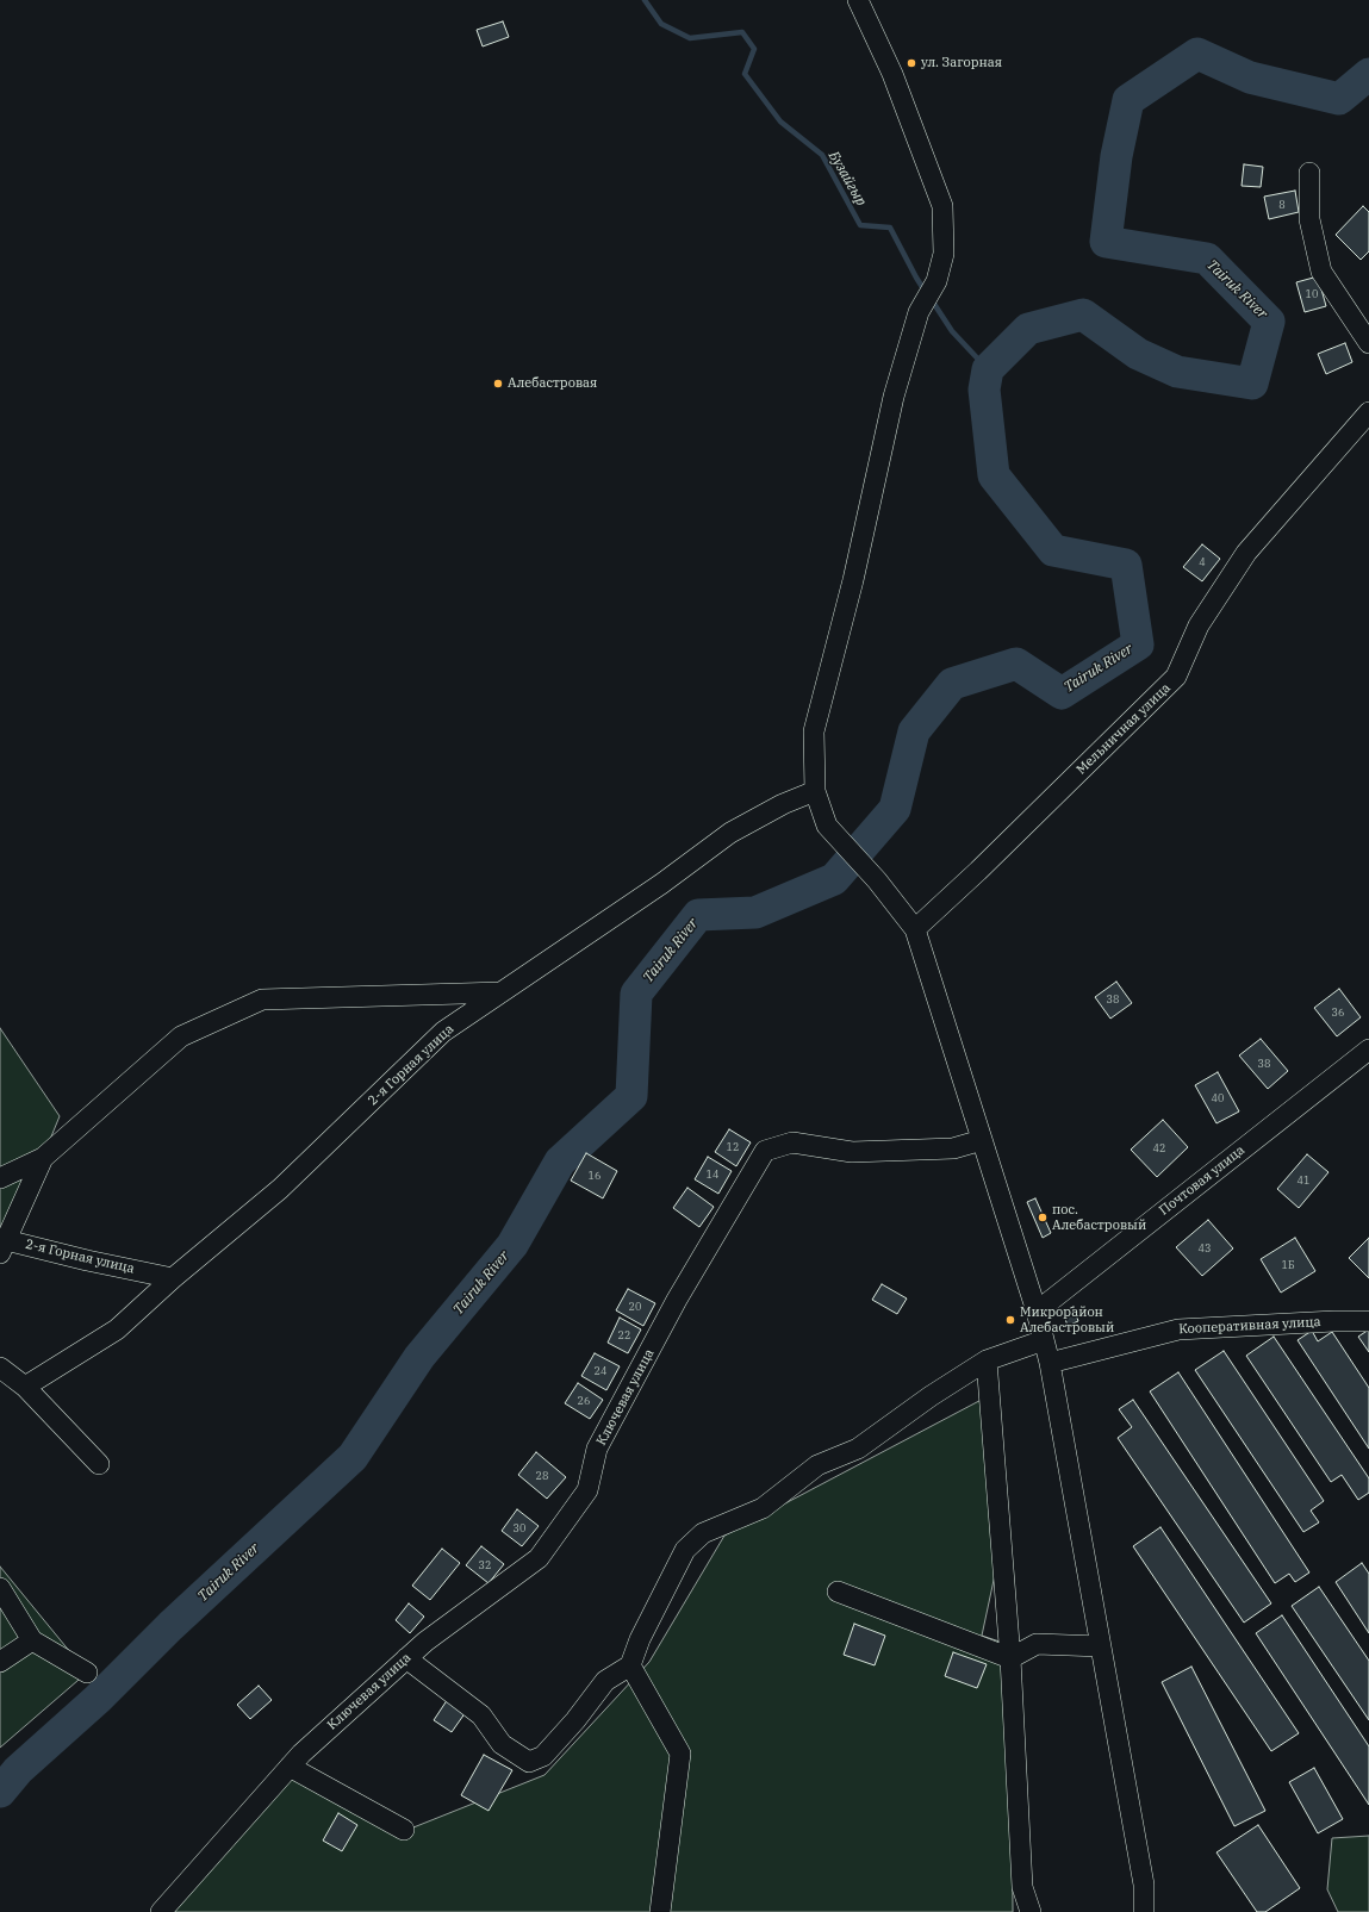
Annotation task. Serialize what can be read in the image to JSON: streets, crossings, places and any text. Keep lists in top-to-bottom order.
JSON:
{
  "streets": {
    "street": [
      "Мельничная улица",
      "2-я Горная улица",
      "Почтовая улица",
      "Кооперативная улица",
      "Ключевая улица"
    ]
  },
  "water": ["Бузайгыр", "Tairuk River"],
  "places": [
    "ул. Загорная",
    "Алебастровая",
    "пос. Алебастровый",
    "Микрорайон Алебастровый"
  ],
  "house_numbers": [
    "8",
    "10",
    "4",
    "38",
    "36",
    "38",
    "40",
    "12",
    "42",
    "14",
    "16",
    "41",
    "43",
    "1Б",
    "20",
    "22",
    "24",
    "26",
    "28",
    "30",
    "32"
  ]
}
